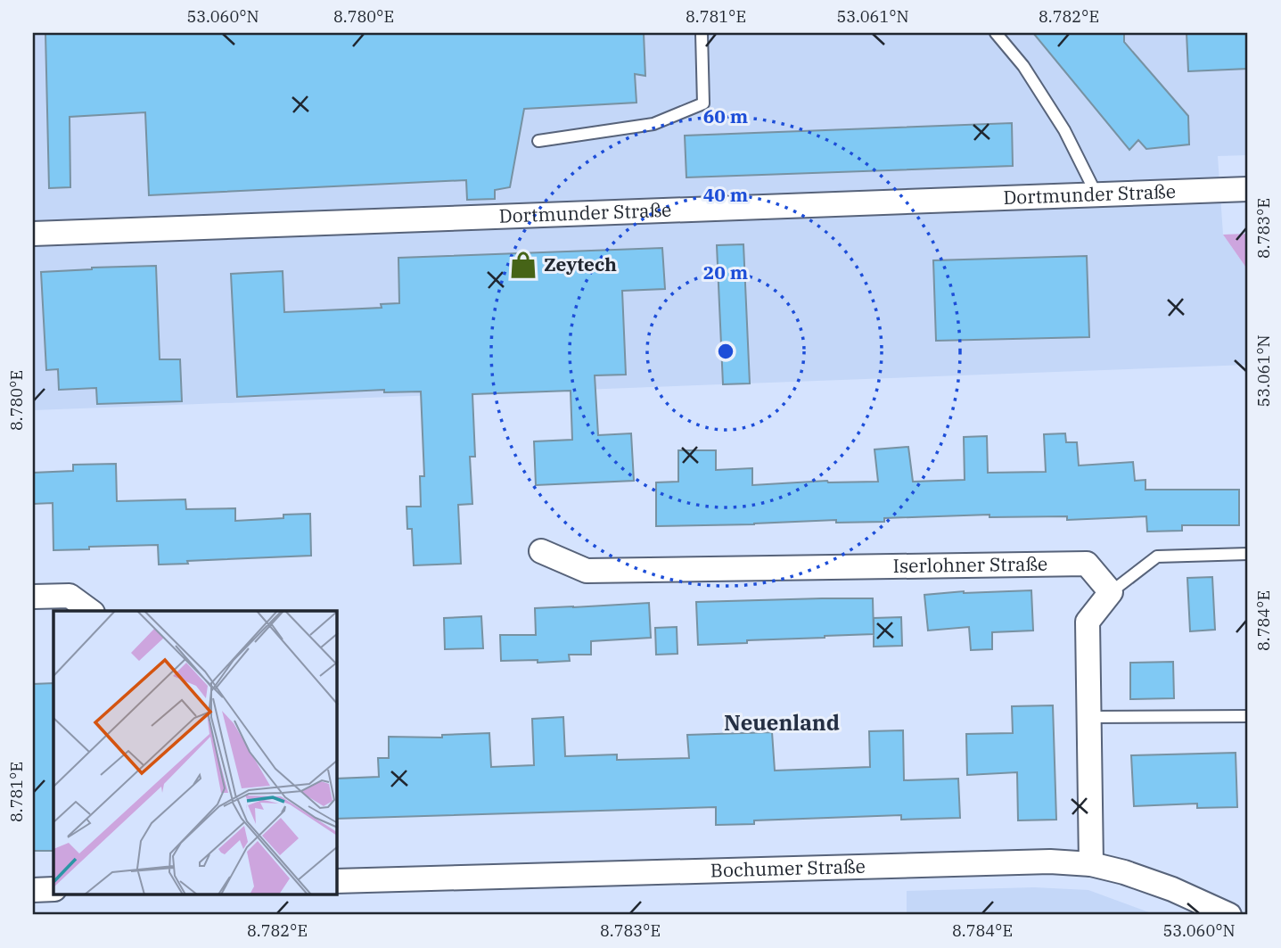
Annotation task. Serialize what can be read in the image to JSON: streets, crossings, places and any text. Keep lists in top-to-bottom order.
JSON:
{
  "streets": {
    "street": ["Dortmunder Straße", "Iserlohner Straße", "Bochumer Straße"]
  },
  "districts": ["Neuenland"],
  "places": {
    "shop": ["Zeytech"]
  },
  "coordinates": [
    "53.060°N",
    "8.780°E",
    "8.781°E",
    "53.061°N",
    "8.782°E",
    "8.783°E",
    "8.784°E"
  ],
  "rings": ["60 m", "40 m", "20 m"]
}
